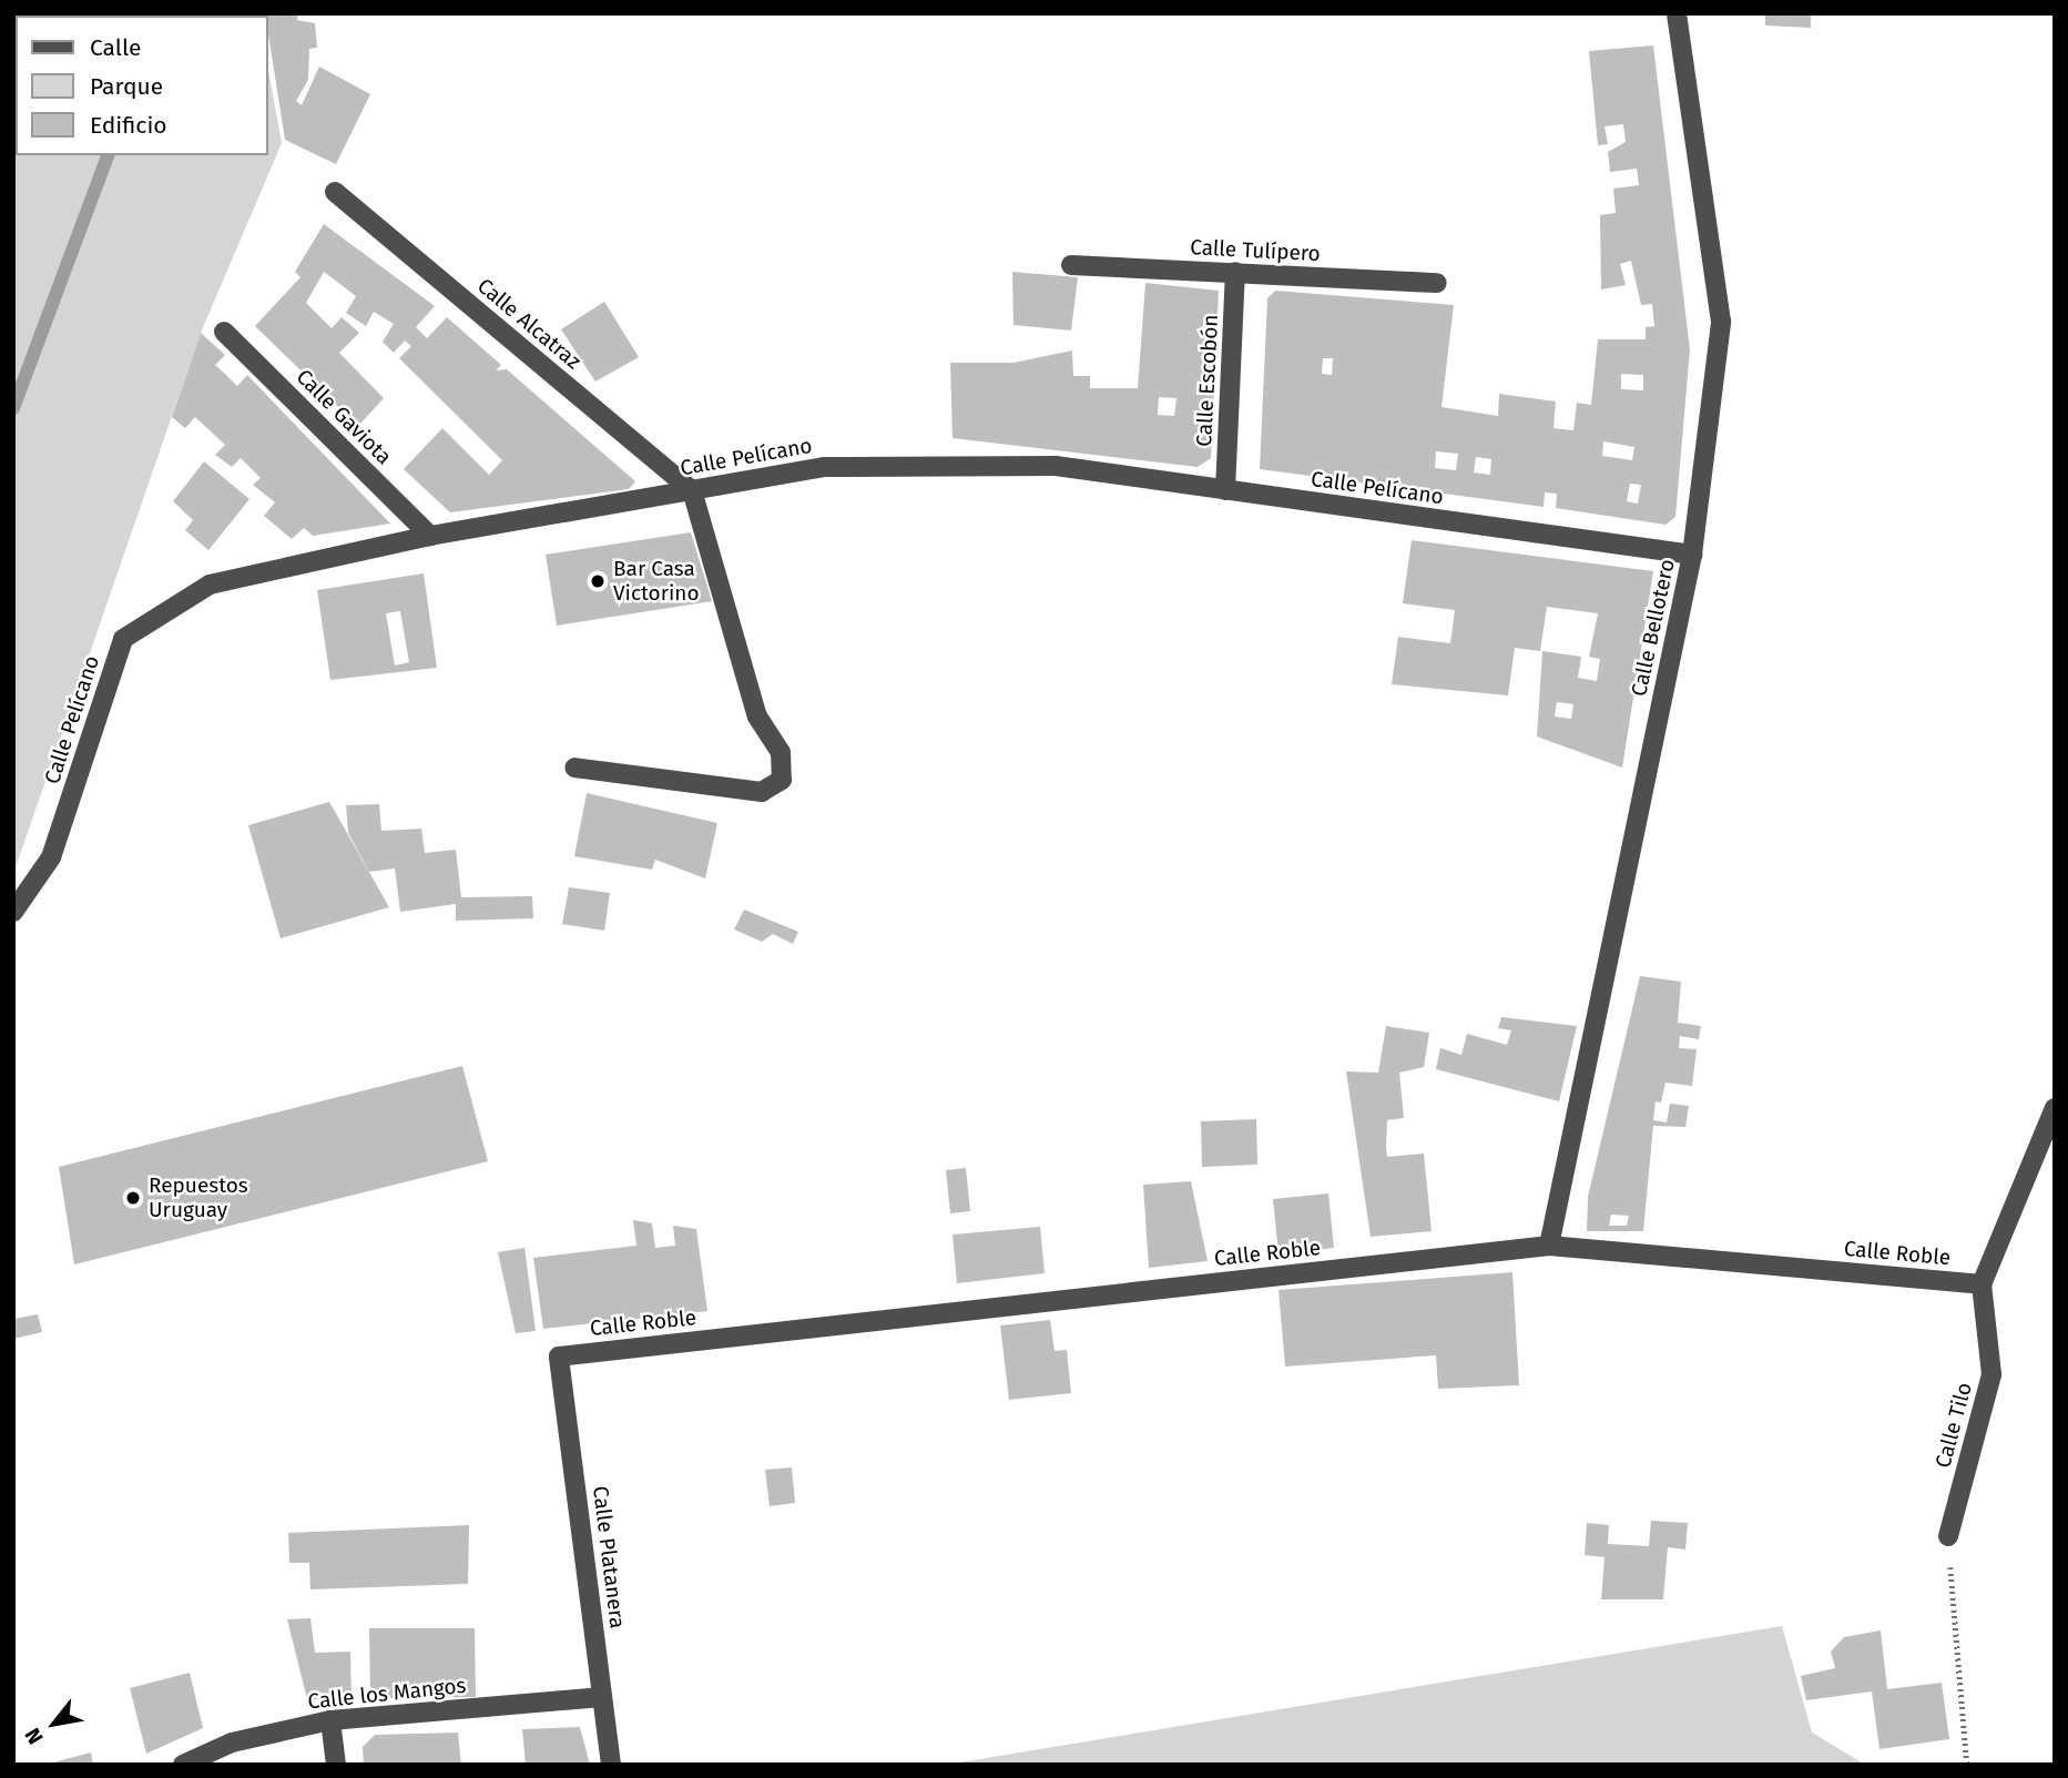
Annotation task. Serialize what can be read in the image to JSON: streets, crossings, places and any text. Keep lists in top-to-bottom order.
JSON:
{
  "streets": {
    "street": [
      "Calle Tulípero",
      "Calle Alcatraz",
      "Calle Escobón",
      "Calle Gaviota",
      "Calle Pelícano",
      "Calle Bellotero",
      "Calle Roble",
      "Calle Tilo",
      "Calle Platanera",
      "Calle los Mangos"
    ]
  },
  "crossings": [
    ["Calle Tulípero", "Calle Escobón"],
    ["Calle Alcatraz", "Calle Pelícano"],
    ["Calle Escobón", "Calle Pelícano"],
    ["Calle Gaviota", "Calle Pelícano"],
    ["Calle Pelícano", "Calle Bellotero"],
    ["Calle Bellotero", "Calle Roble"],
    ["Calle Roble", "Calle Tilo"],
    ["Calle Roble", "Calle Platanera"],
    ["Calle Platanera", "Calle los Mangos"]
  ],
  "places": ["Bar Casa Victorino", "Repuestos Uruguay"],
  "legend": ["Calle", "Parque", "Edificio"],
  "north": "bottom left"
}
